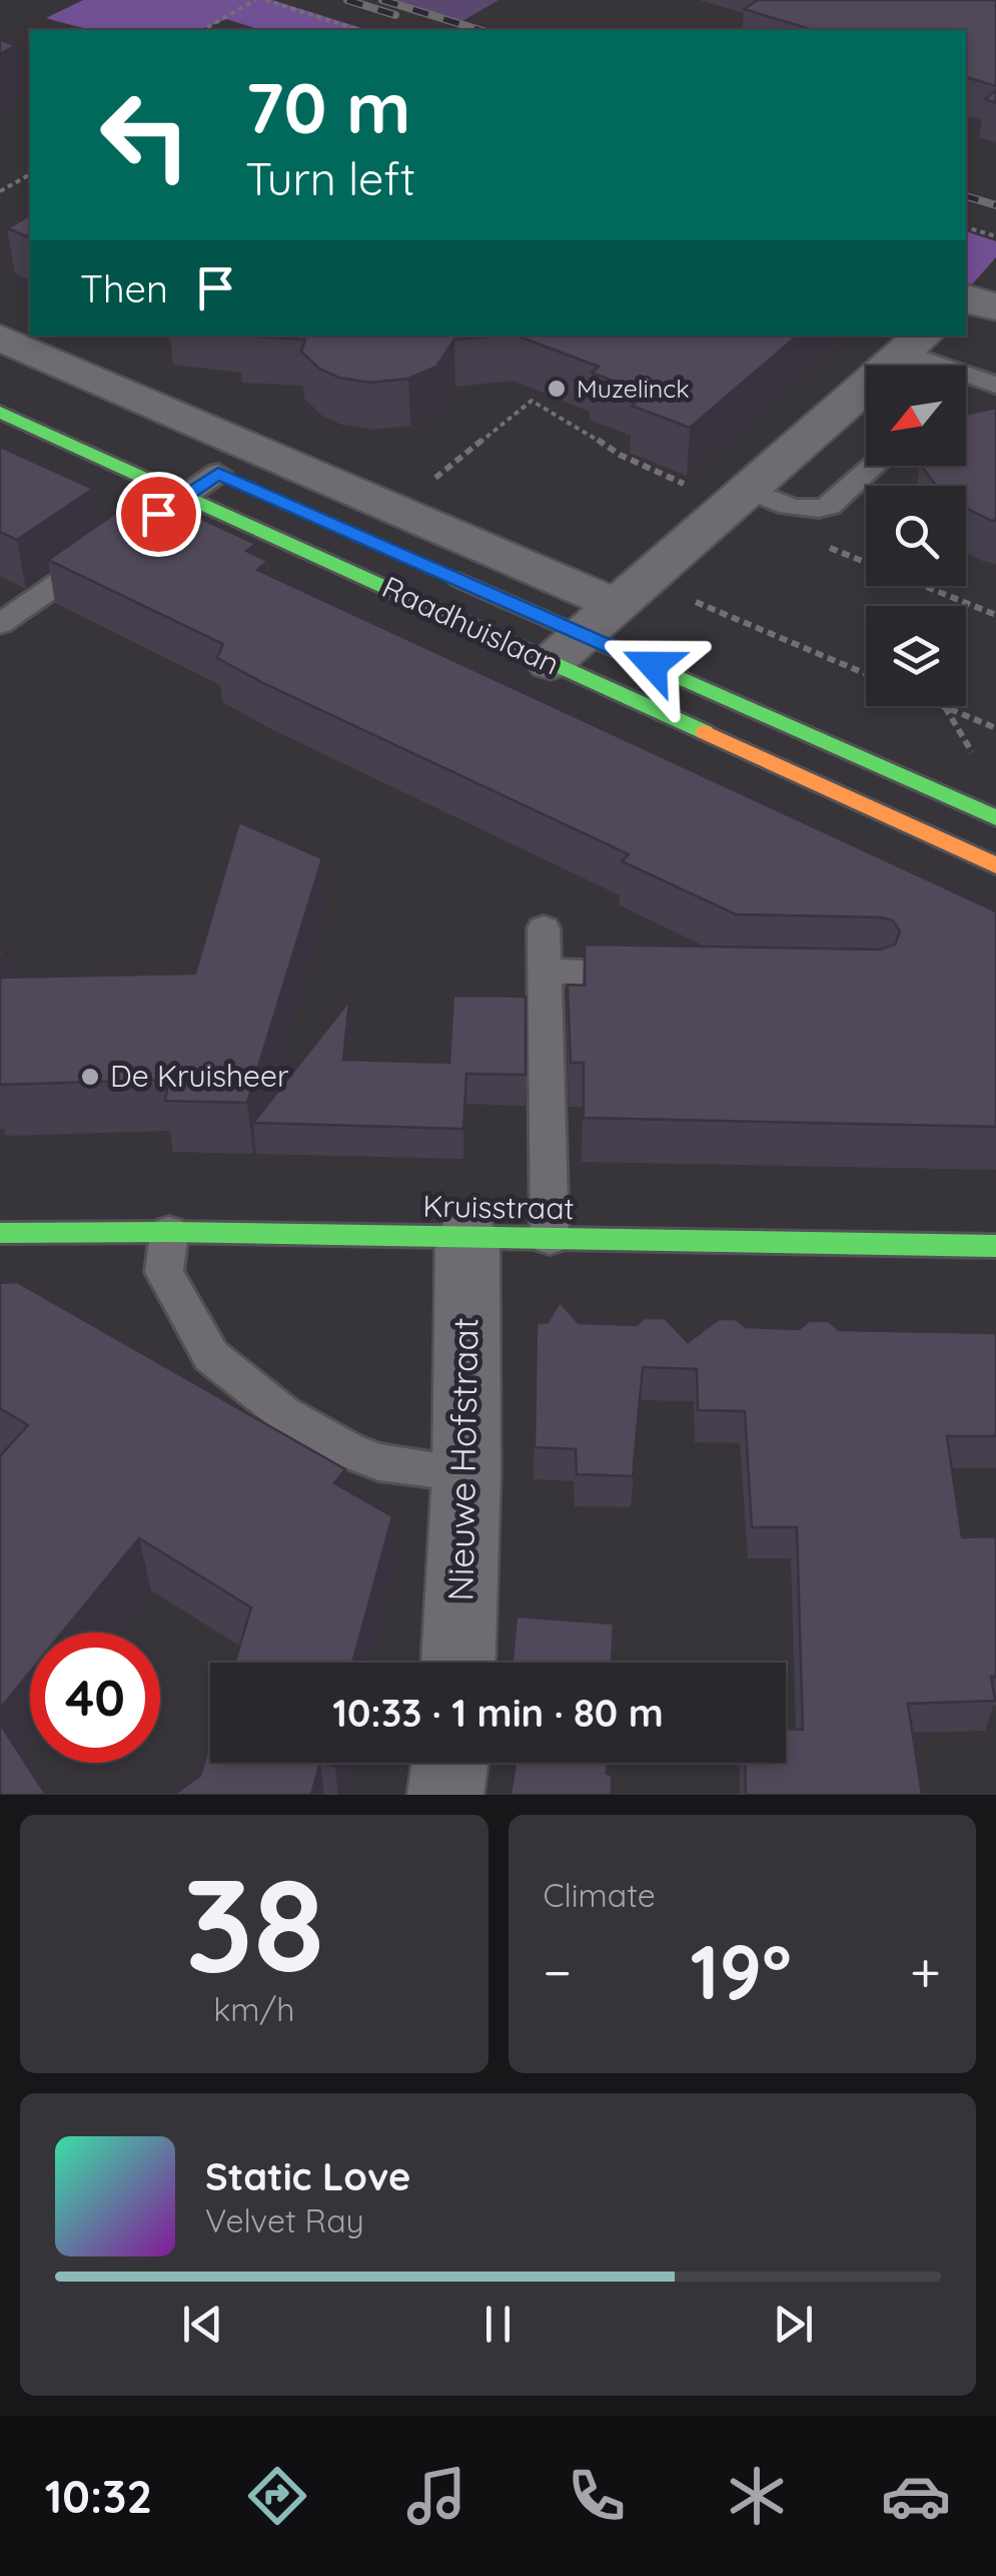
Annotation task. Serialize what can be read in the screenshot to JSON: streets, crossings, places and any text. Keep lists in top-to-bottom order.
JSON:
{
  "streets": {
    "street": ["Raadhuislaan", "Kruisstraat", "Nieuwe Hofstraat"]
  },
  "crossings": [
    ["Kruisstraat", "Nieuwe Hofstraat"]
  ],
  "places": ["Muzelinck", "De Kruisheer"],
  "north": "bottom left",
  "page": {
    "turn": ["70 m", "Turn left"],
    "then": "Then",
    "limit": "40",
    "trip": "10:33 · 1 min · 80 m",
    "tile": [
      ["38", "km/h"],
      "Climate"
    ],
    "heat": ["−", "19°", "+"],
    "song": ["Static Love", "Velvet Ray"],
    "tabs": "10:32"
  }
}
